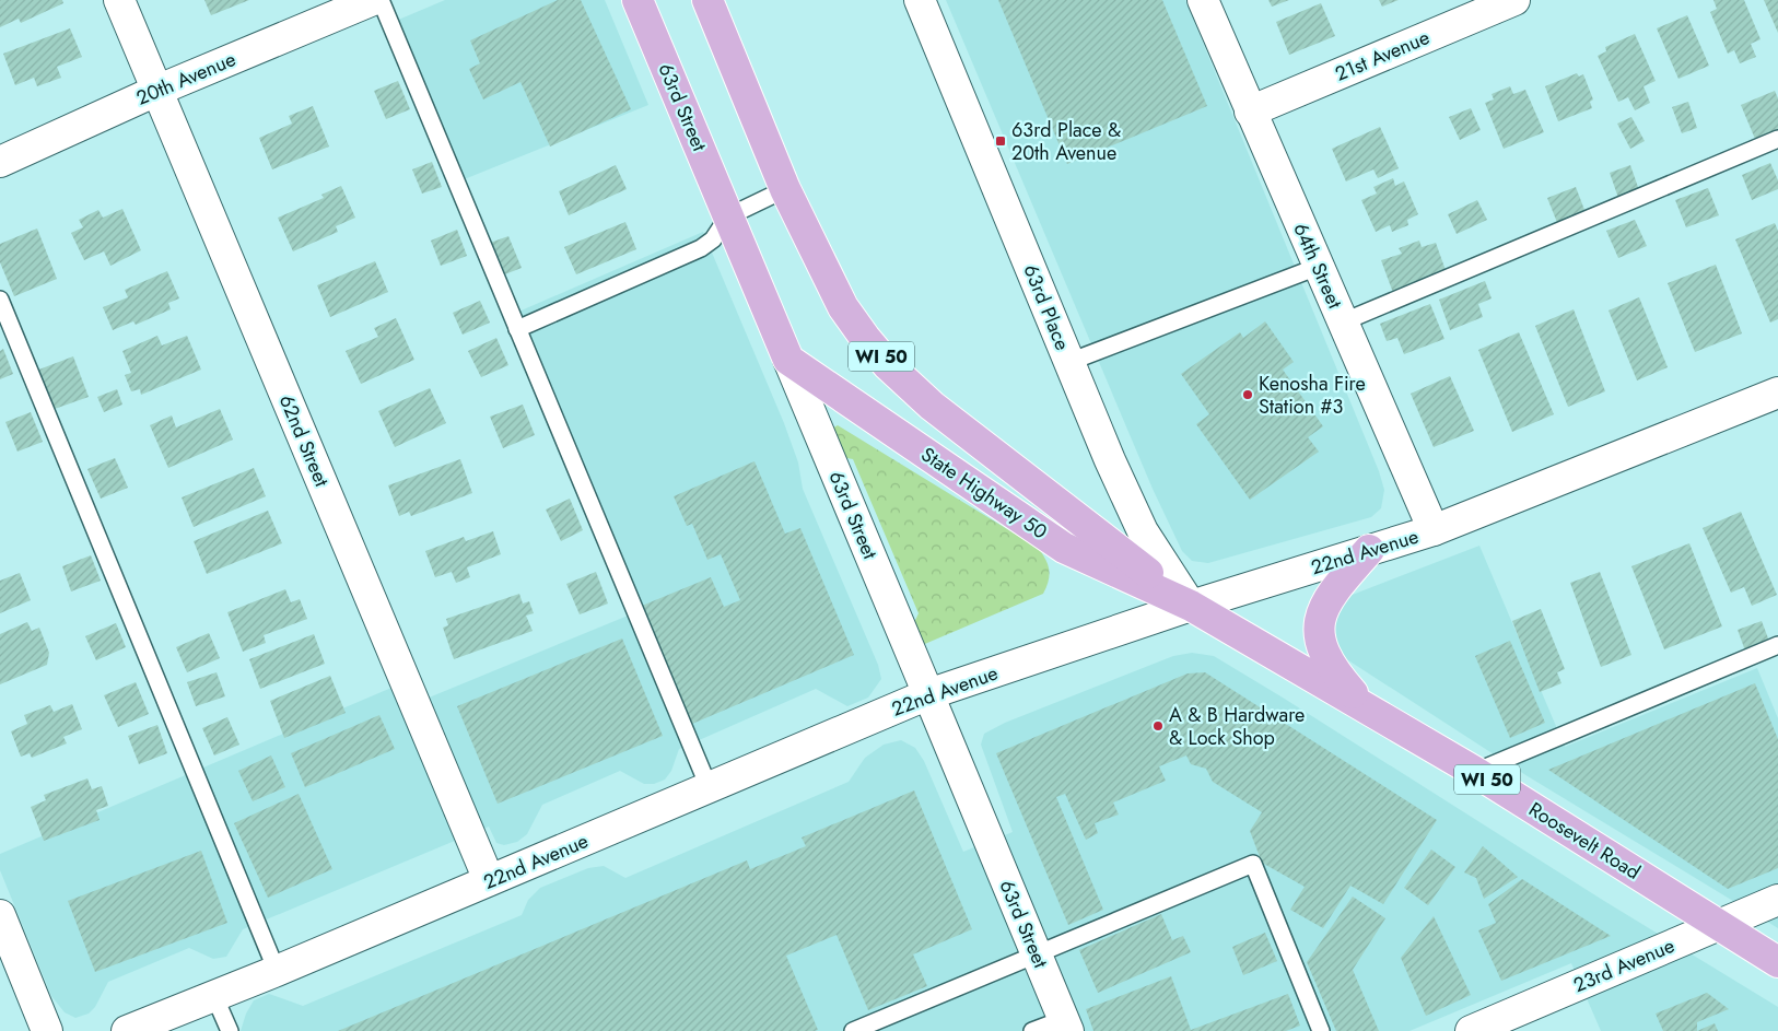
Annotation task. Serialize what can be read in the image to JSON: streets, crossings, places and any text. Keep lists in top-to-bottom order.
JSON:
{
  "streets": {
    "main road": [
      "63rd Street",
      "WI 50",
      "State Highway 50",
      "Roosevelt Road"
    ],
    "street": [
      "21st Avenue",
      "20th Avenue",
      "64th Street",
      "63rd Place",
      "62nd Street",
      "22nd Avenue",
      "23rd Avenue"
    ]
  },
  "crossings": [
    ["21st Avenue", "64th Street"],
    ["20th Avenue", "62nd Street"],
    ["63rd Street", "State Highway 50"],
    ["63rd Street", "22nd Avenue"],
    ["64th Street", "22nd Avenue"],
    ["63rd Place", "WI 50"],
    ["63rd Place", "State Highway 50"],
    ["63rd Place", "22nd Avenue"],
    ["63rd Place", "Roosevelt Road"],
    ["WI 50", "State Highway 50"],
    ["WI 50", "22nd Avenue"],
    ["WI 50", "Roosevelt Road"],
    ["62nd Street", "22nd Avenue"],
    ["State Highway 50", "22nd Avenue"],
    ["State Highway 50", "Roosevelt Road"],
    ["22nd Avenue", "Roosevelt Road"],
    ["Roosevelt Road", "23rd Avenue"]
  ],
  "places": {
    "transit": ["63rd Place & 20th Avenue"],
    "other": ["Kenosha Fire Station #3", "A & B Hardware & Lock Shop"]
  }
}
